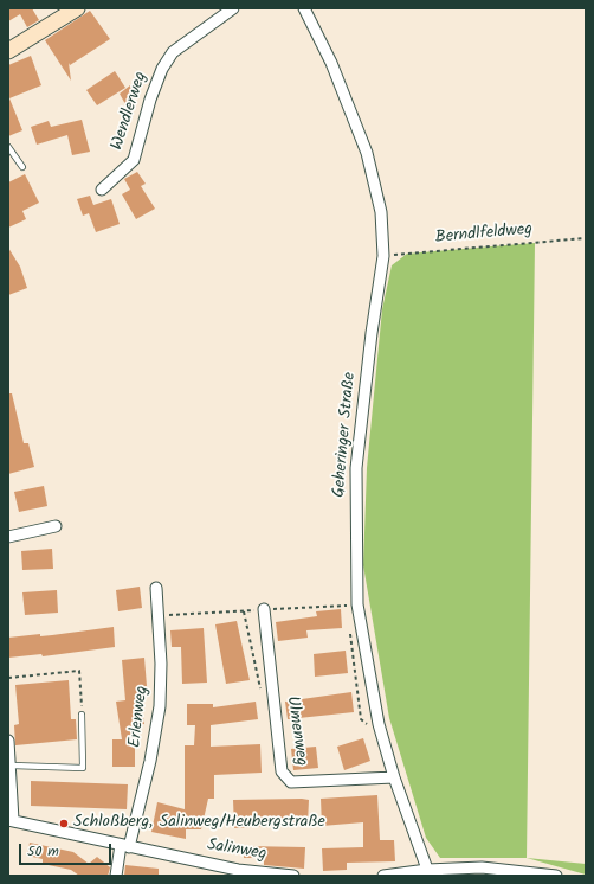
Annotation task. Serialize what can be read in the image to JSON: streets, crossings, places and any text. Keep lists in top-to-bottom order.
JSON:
{
  "streets": {
    "street": [
      "Wendlerweg",
      "Geheringer Straße",
      "Erlenweg",
      "Ulmenweg",
      "Salinweg"
    ],
    "path": ["Berndlfeldweg"]
  },
  "crossings": [
    ["Berndlfeldweg", "Geheringer Straße"],
    ["Geheringer Straße", "Ulmenweg"],
    ["Erlenweg", "Salinweg"]
  ],
  "places": ["Schloßberg, Salinweg/Heubergstraße"],
  "scale_bar": "50 m"
}
